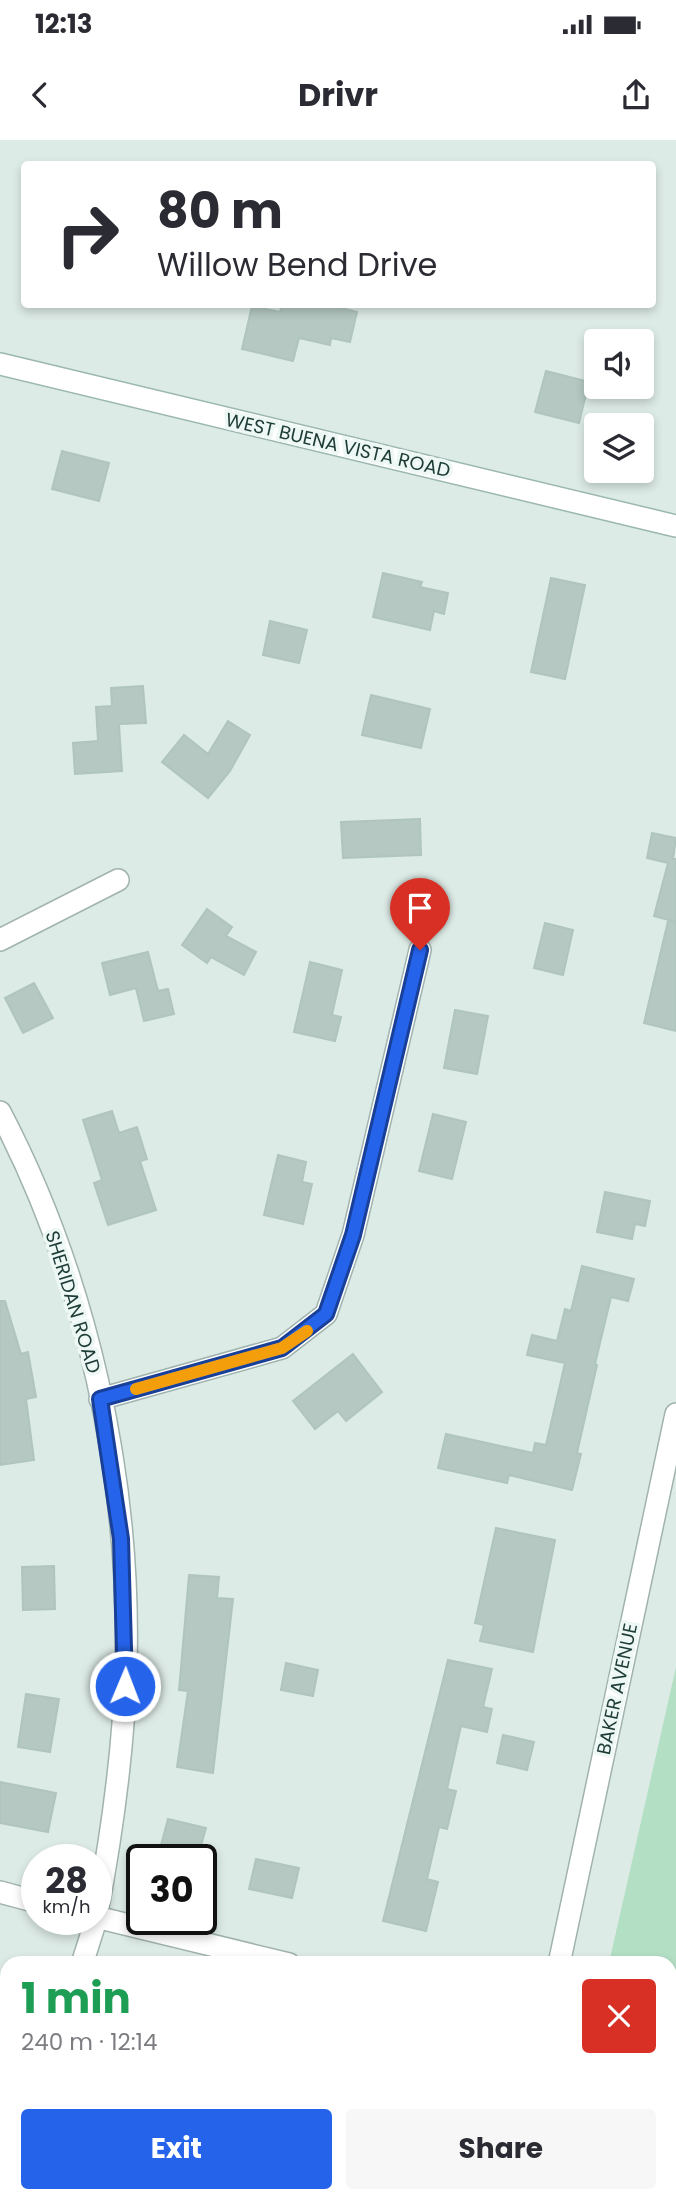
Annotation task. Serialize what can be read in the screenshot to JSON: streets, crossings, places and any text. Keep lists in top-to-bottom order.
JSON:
{
  "streets": {
    "street": ["WEST BUENA VISTA ROAD", "SHERIDAN ROAD", "BAKER AVENUE"]
  },
  "page": {
    "status": "12:13",
    "header": "Drivr",
    "turn": ["80 m", "Willow Bend Drive"],
    "speed": "28 km/h",
    "limit": "30",
    "heading": ["1 min", "240 m · 12:14"],
    "buttons": ["Exit", "Share"]
  }
}
